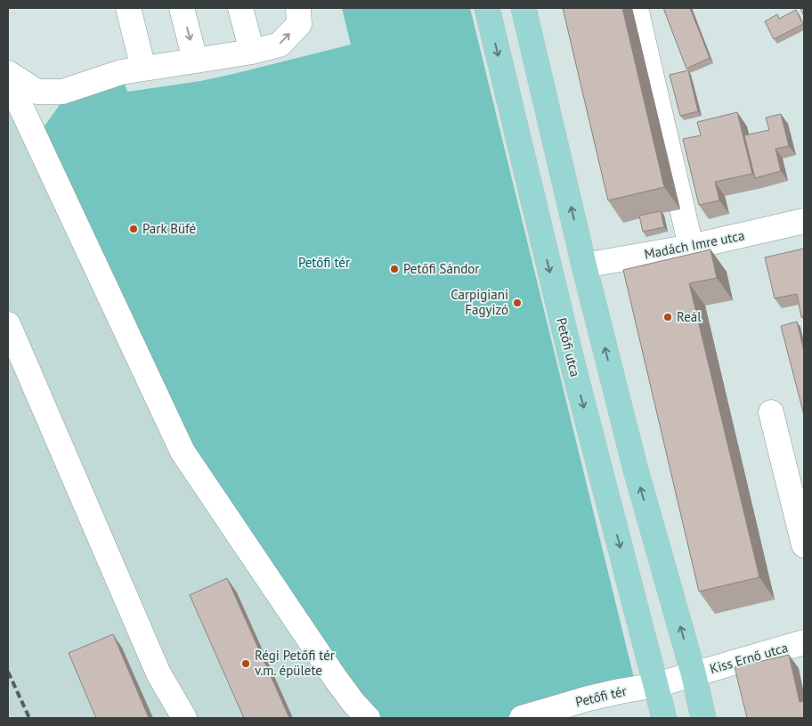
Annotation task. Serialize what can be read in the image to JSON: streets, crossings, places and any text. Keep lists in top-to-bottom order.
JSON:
{
  "streets": {
    "main road": ["Petőfi utca"],
    "street": ["Madách Imre utca", "Kiss Ernő utca", "Petőfi tér"]
  },
  "crossings": [
    ["Petőfi utca", "Kiss Ernő utca"],
    ["Petőfi utca", "Petőfi tér"],
    ["Kiss Ernő utca", "Petőfi tér"]
  ],
  "parks": ["Petőfi tér"],
  "places": [
    "Park Büfé",
    "Petőfi Sándor",
    "Carpigiani Fagyizó",
    "Reál",
    "Régi Petőfi tér v.m. épülete"
  ]
}
